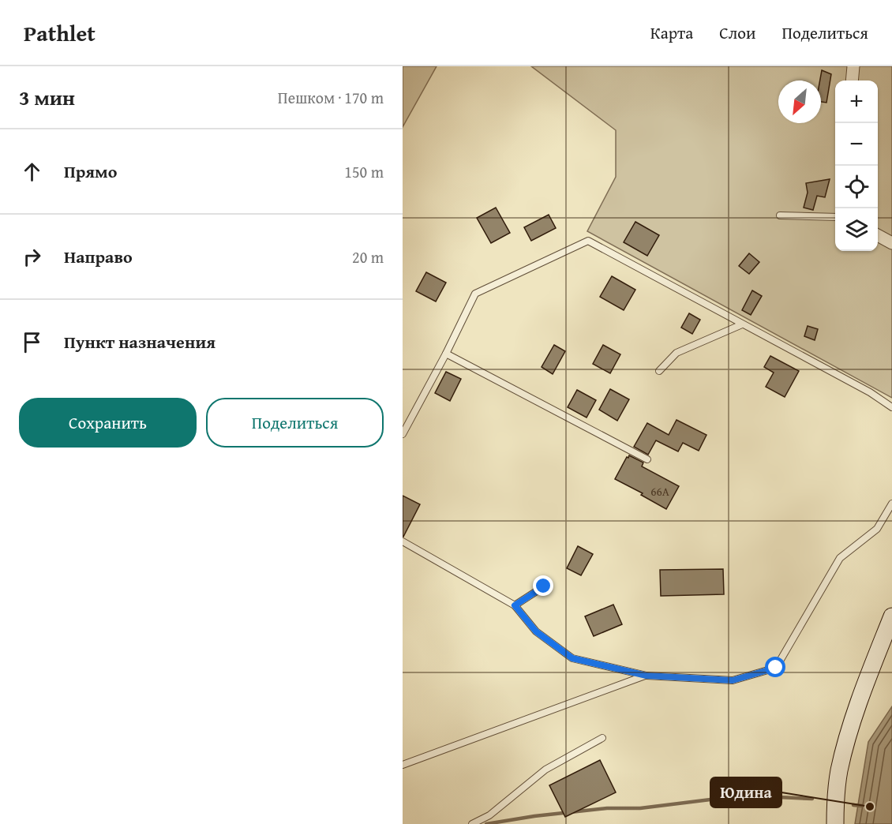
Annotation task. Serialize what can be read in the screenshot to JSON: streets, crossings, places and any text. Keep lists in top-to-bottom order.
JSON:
{
  "places": ["Юдина"],
  "house_numbers": ["66А"],
  "north": "bottom left",
  "page": {
    "header": "Pathlet",
    "nav": ["Карта", "Слои", "Поделиться"],
    "heading": ["3 мин", "Пешком · 170 m"],
    "map_buttons": ["+", "−"],
    "list": [
      ["Прямо", "150 m"],
      ["Направо", "20 m"],
      "Пункт назначения"
    ],
    "buttons": ["Сохранить", "Поделиться"]
  }
}
